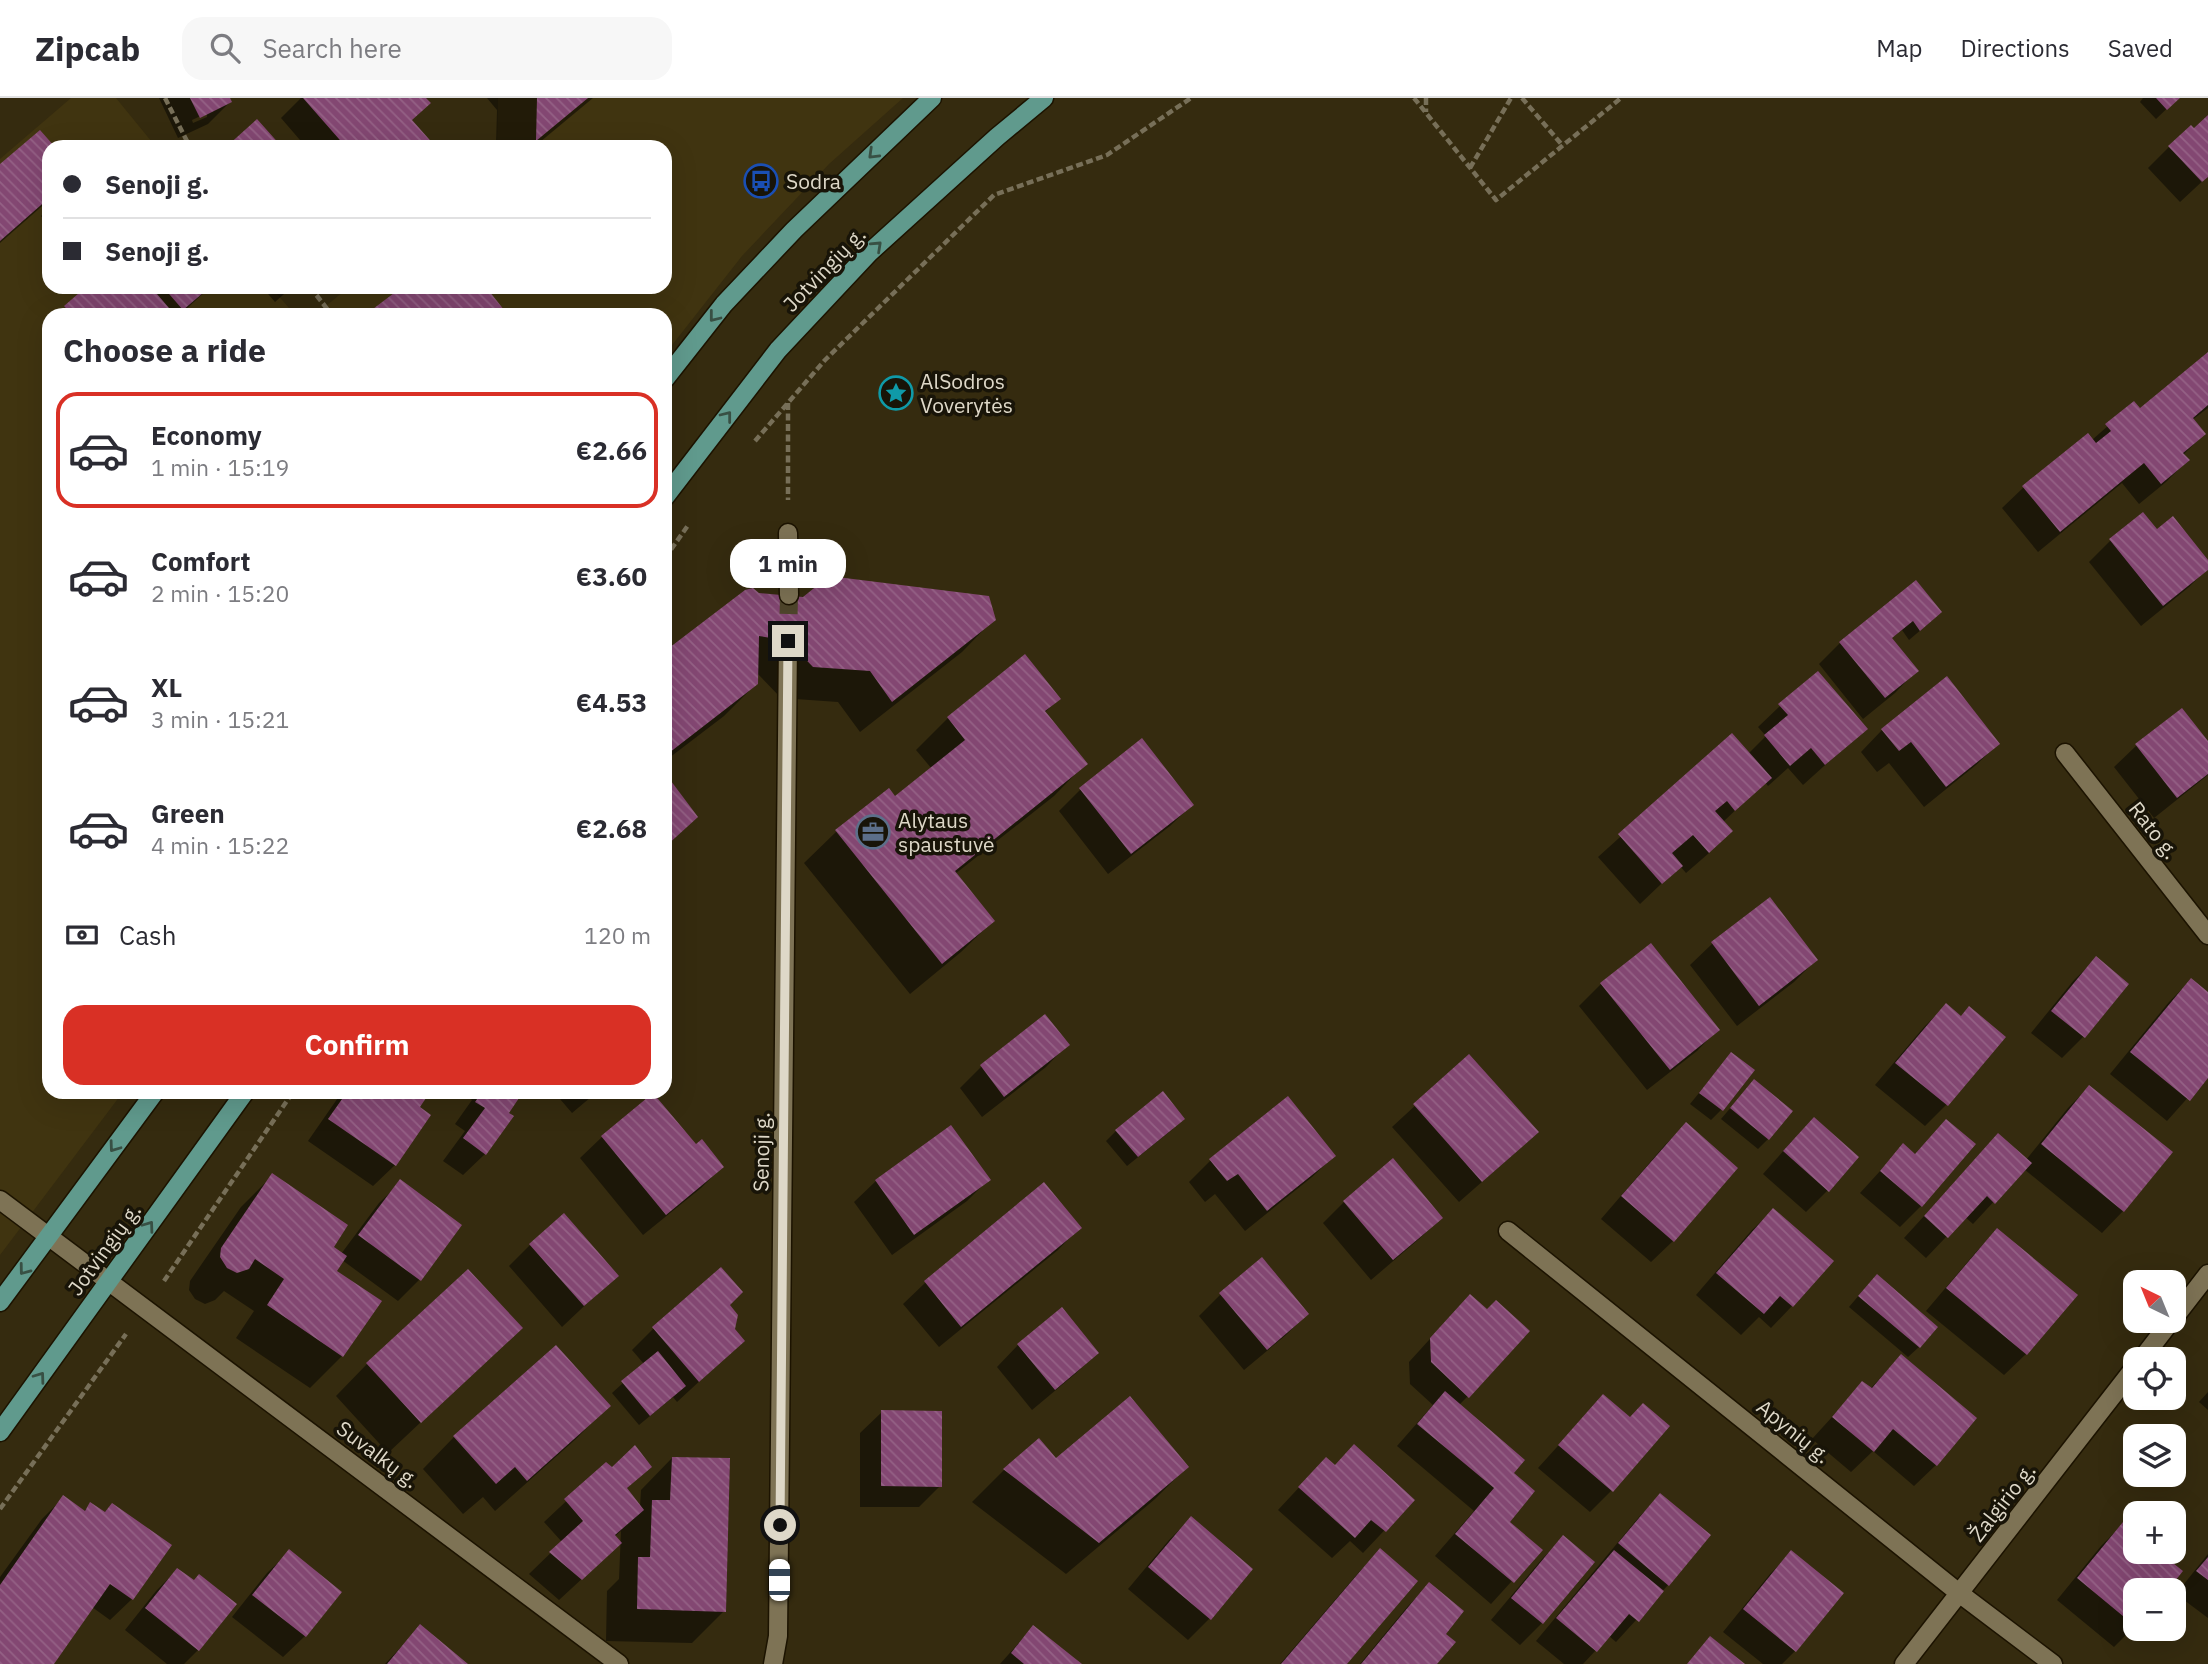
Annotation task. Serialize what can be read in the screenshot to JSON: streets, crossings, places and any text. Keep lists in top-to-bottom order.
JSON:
{
  "streets": {
    "main road": ["Jotvingių g."],
    "street": [
      "Rato g.",
      "Senoji g.",
      "Apynių g.",
      "Suvalkų g.",
      "Žalgirio g."
    ]
  },
  "crossings": [
    ["Jotvingių g.", "Suvalkų g."],
    ["Apynių g.", "Žalgirio g."]
  ],
  "places": {
    "bus stop": ["Sodra"],
    "place": ["AlSodros Voverytės"],
    "office": ["Alytaus spaustuvė"]
  },
  "north": "top left",
  "page": {
    "header": "Zipcab",
    "search": "Search here",
    "nav": ["Map", "Directions", "Saved"],
    "banner": ["Senoji g.", "Senoji g."],
    "heading": "Choose a ride",
    "list": [
      {
        "name": "Economy",
        "note": "1 min · 15:19",
        "value": "€2.66"
      },
      {
        "name": "Comfort",
        "note": "2 min · 15:20",
        "value": "€3.60"
      },
      {
        "name": "XL",
        "note": "3 min · 15:21",
        "value": "€4.53"
      },
      {
        "name": "Green",
        "note": "4 min · 15:22",
        "value": "€2.68"
      }
    ],
    "bubble": "1 min",
    "pay": ["Cash", "120 m"],
    "buttons": "Confirm",
    "map_buttons": ["+", "−"]
  }
}
